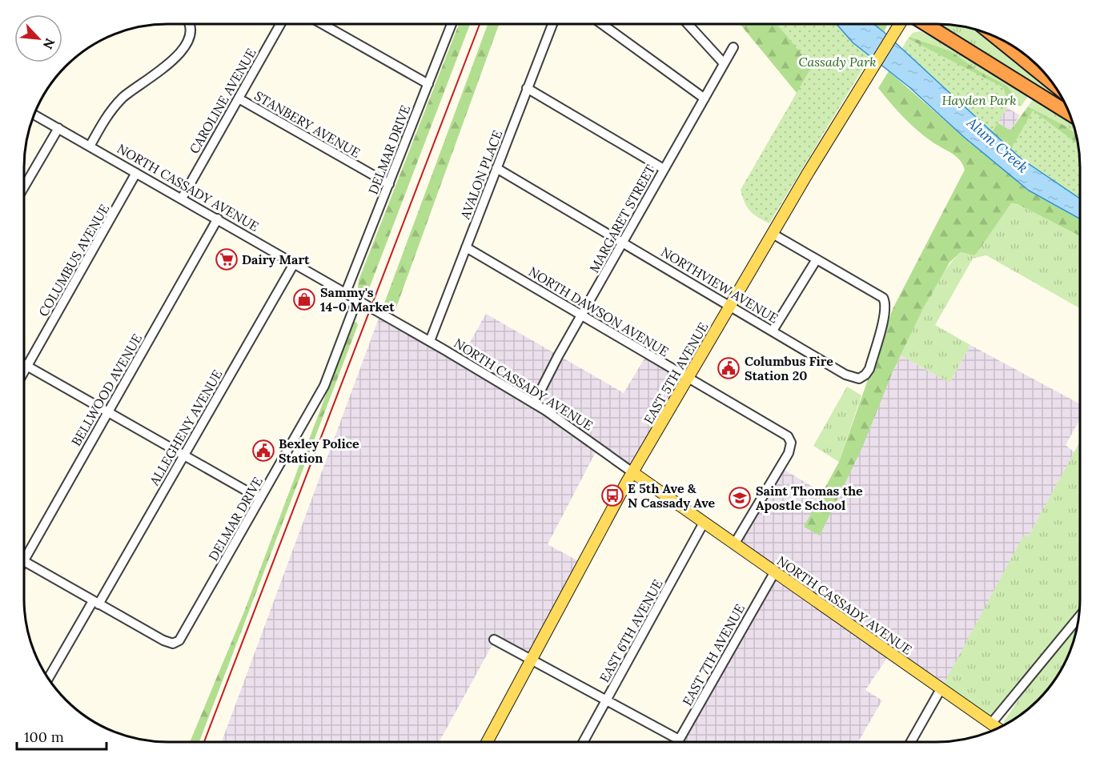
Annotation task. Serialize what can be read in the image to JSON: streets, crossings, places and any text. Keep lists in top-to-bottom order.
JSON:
{
  "streets": {
    "main road": ["NORTH CASSADY AVENUE", "EAST 5TH AVENUE"],
    "street": [
      "CAROLINE AVENUE",
      "STANBERY AVENUE",
      "DELMAR DRIVE",
      "AVALON PLACE",
      "MARGARET STREET",
      "COLUMBUS AVENUE",
      "NORTHVIEW AVENUE",
      "NORTH DAWSON AVENUE",
      "BELLWOOD AVENUE",
      "ALLEGHENY AVENUE",
      "EAST 6TH AVENUE",
      "EAST 7TH AVENUE"
    ]
  },
  "crossings": [
    ["CAROLINE AVENUE", "STANBERY AVENUE"],
    ["CAROLINE AVENUE", "NORTH CASSADY AVENUE"],
    ["STANBERY AVENUE", "DELMAR DRIVE"],
    ["DELMAR DRIVE", "NORTH CASSADY AVENUE"],
    ["DELMAR DRIVE", "ALLEGHENY AVENUE"],
    ["AVALON PLACE", "NORTH CASSADY AVENUE"],
    ["AVALON PLACE", "NORTHVIEW AVENUE"],
    ["AVALON PLACE", "NORTH DAWSON AVENUE"],
    ["NORTH CASSADY AVENUE", "MARGARET STREET"],
    ["NORTH CASSADY AVENUE", "COLUMBUS AVENUE"],
    ["NORTH CASSADY AVENUE", "NORTH DAWSON AVENUE"],
    ["NORTH CASSADY AVENUE", "EAST 5TH AVENUE"],
    ["NORTH CASSADY AVENUE", "BELLWOOD AVENUE"],
    ["NORTH CASSADY AVENUE", "ALLEGHENY AVENUE"],
    ["NORTH CASSADY AVENUE", "EAST 6TH AVENUE"],
    ["NORTH CASSADY AVENUE", "EAST 7TH AVENUE"],
    ["MARGARET STREET", "NORTHVIEW AVENUE"],
    ["MARGARET STREET", "NORTH DAWSON AVENUE"],
    ["NORTHVIEW AVENUE", "EAST 5TH AVENUE"],
    ["NORTH DAWSON AVENUE", "EAST 5TH AVENUE"]
  ],
  "water": ["Alum Creek"],
  "parks": ["Cassady Park", "Hayden Park"],
  "places": {
    "supermarket": ["Dairy Mart"],
    "shop": ["Sammy's 14-0 Market"],
    "public building": ["Columbus Fire Station 20", "Bexley Police Station"],
    "bus stop": ["E 5th Ave & N Cassady Ave"],
    "school or university": ["Saint Thomas the Apostle School"]
  },
  "scale_bar": "100 m",
  "north": "bottom right"
}
